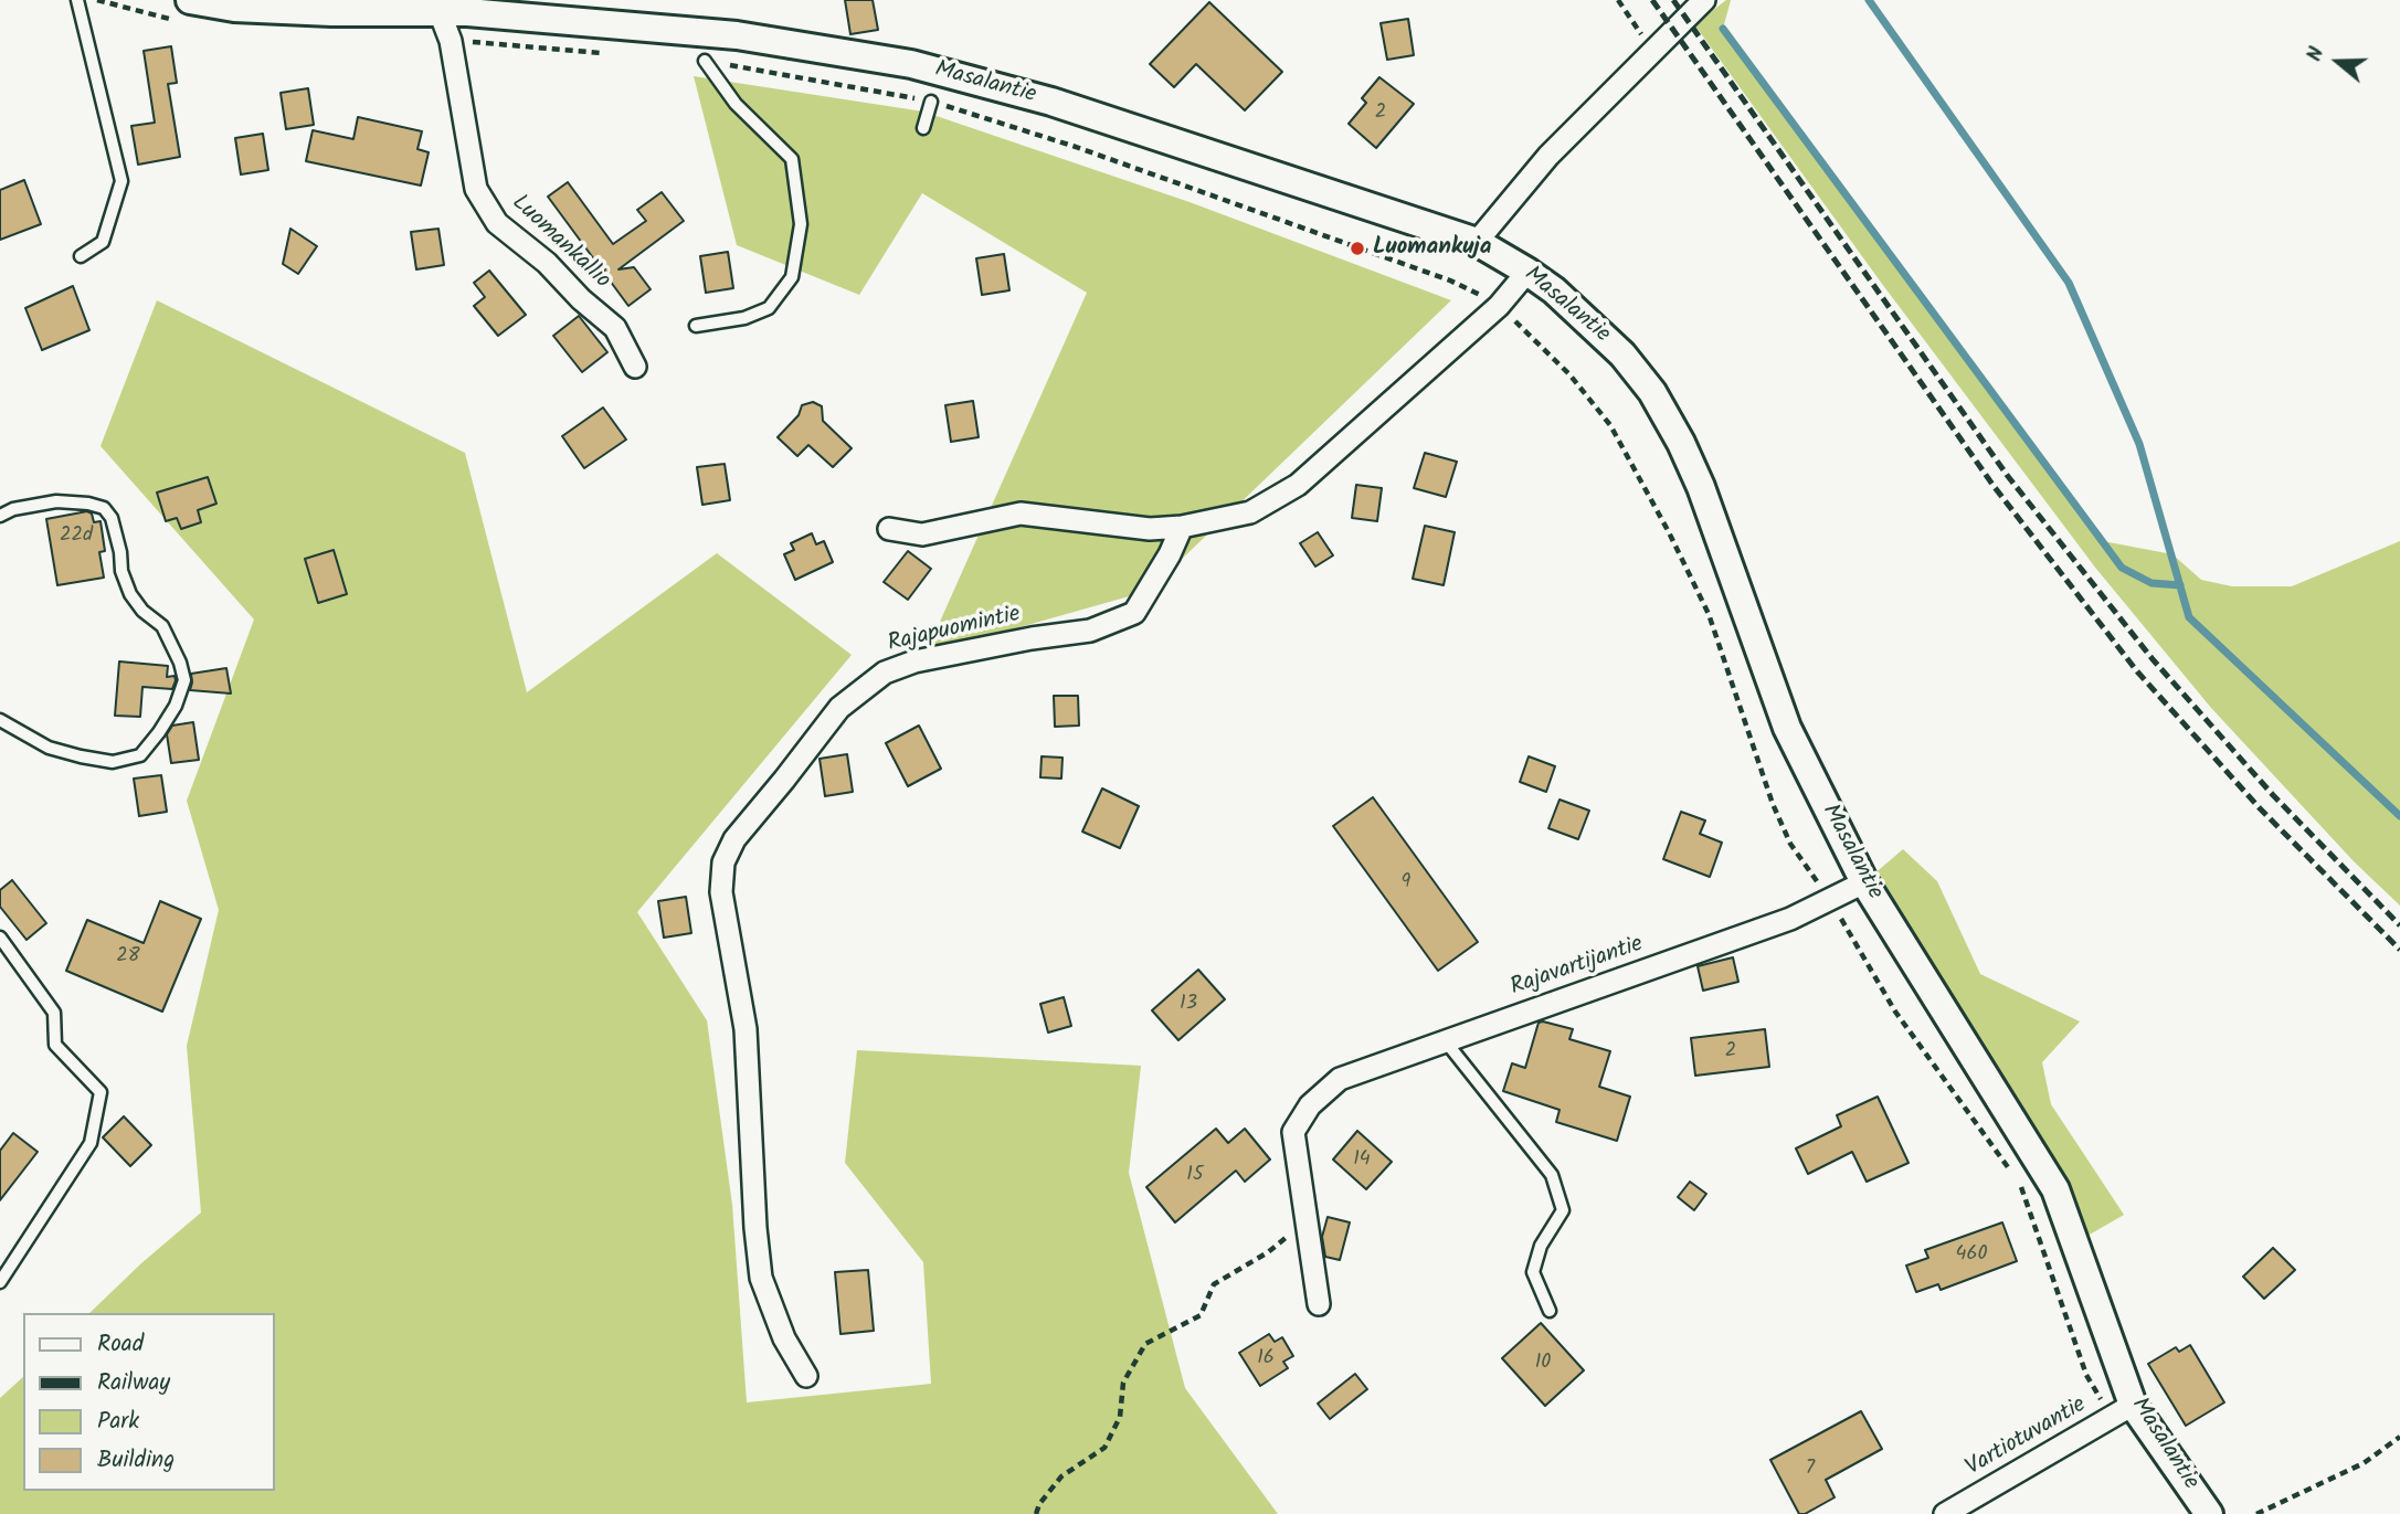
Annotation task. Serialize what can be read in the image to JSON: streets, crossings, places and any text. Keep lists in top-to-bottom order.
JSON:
{
  "streets": {
    "street": [
      "Masalantie",
      "Luomankallio",
      "Rajapuomintie",
      "Rajavartijantie",
      "Vartiotuvantie"
    ]
  },
  "crossings": [
    ["Masalantie", "Luomankallio"],
    ["Masalantie", "Rajavartijantie"],
    ["Masalantie", "Vartiotuvantie"]
  ],
  "places": ["Luomankuja"],
  "house_numbers": [
    "2",
    "22d",
    "9",
    "28",
    "13",
    "2",
    "14",
    "15",
    "460",
    "16",
    "10",
    "7"
  ],
  "legend": [
    "Road",
    "Railway",
    "Park",
    "Building"
  ],
  "north": "left"
}
